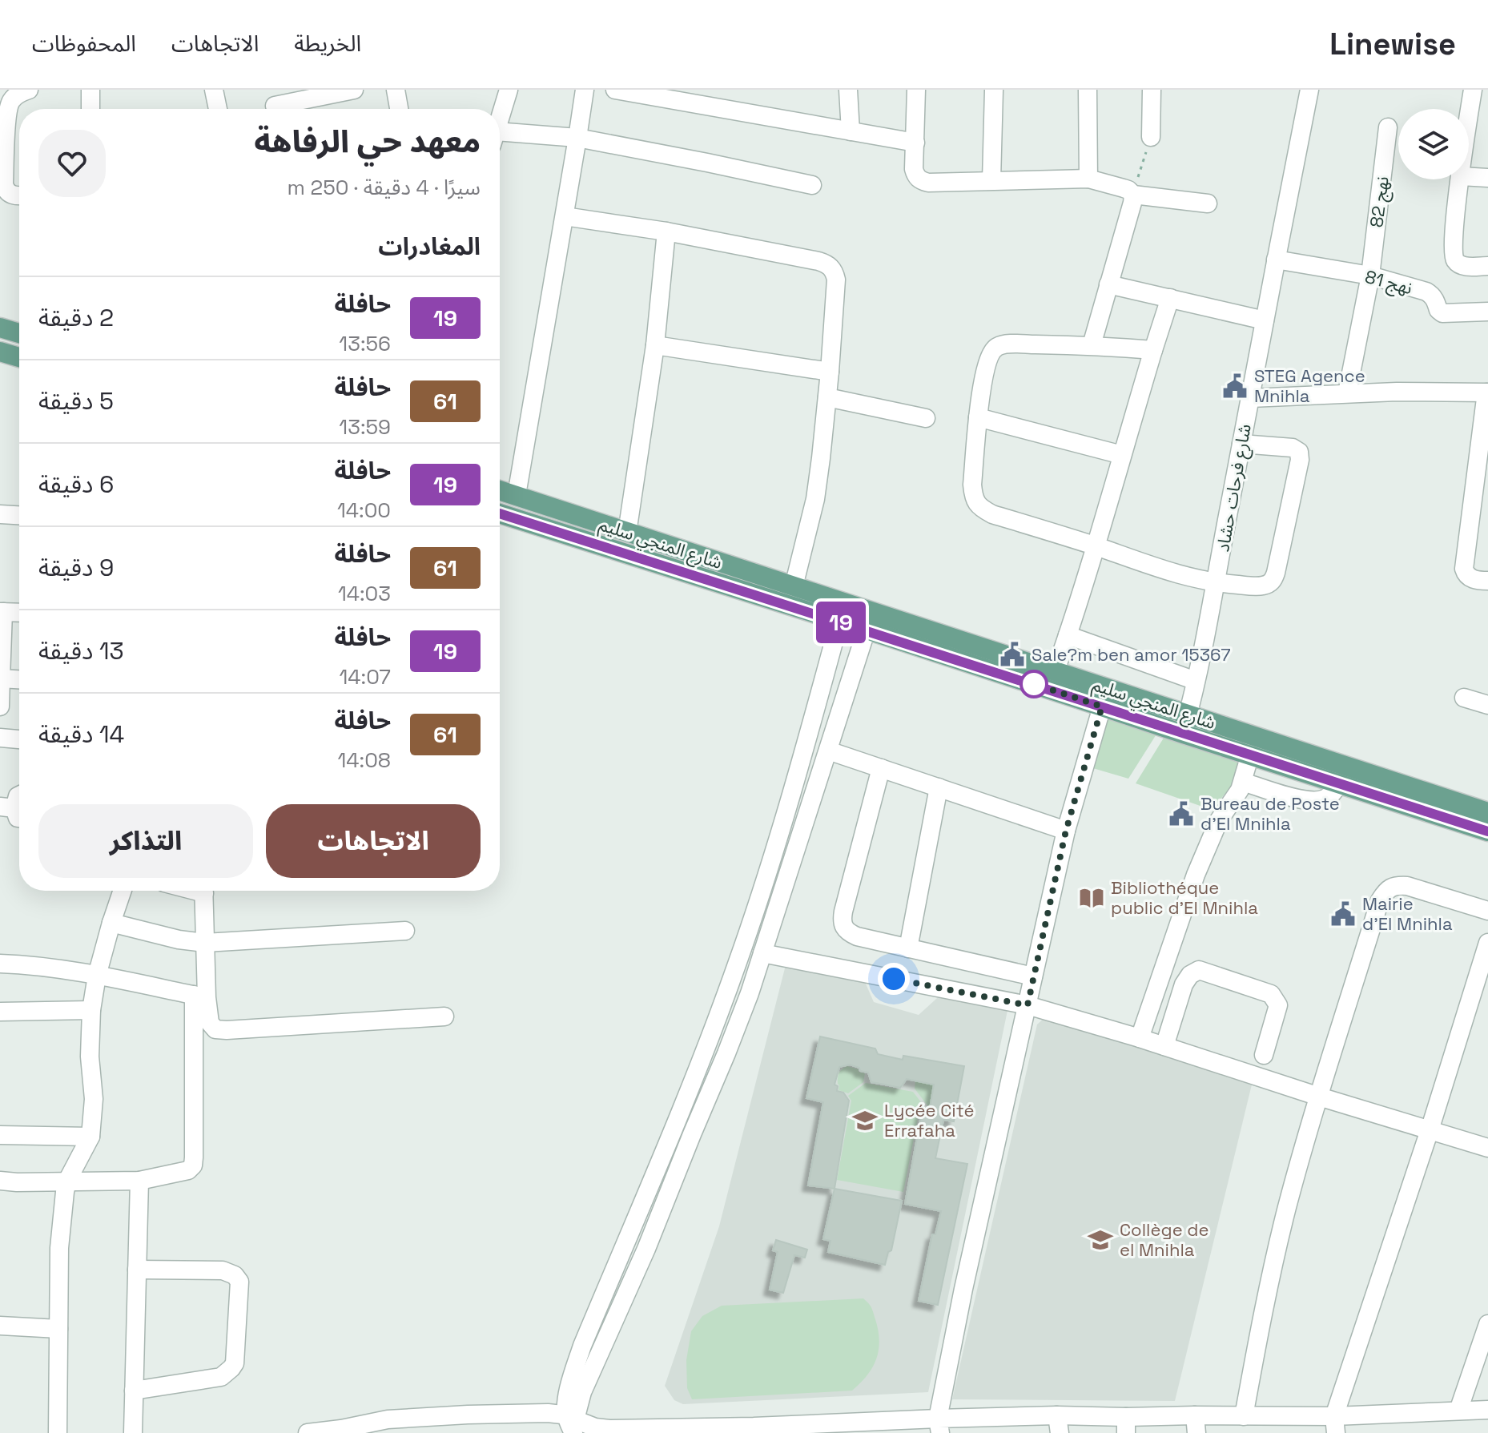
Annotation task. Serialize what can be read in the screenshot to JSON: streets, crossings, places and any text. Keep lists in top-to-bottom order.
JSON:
{
  "streets": {
    "main road": ["شارع المنجي سليم"],
    "street": ["نهج 82", "نهج 81", "شارع فرحات حشاد"]
  },
  "crossings": [
    ["نهج 82", "نهج 81"],
    ["نهج 81", "شارع فرحات حشاد"],
    ["شارع فرحات حشاد", "شارع المنجي سليم"]
  ],
  "places": {
    "public building": [
      "STEG Agence Mnihla",
      "Sale?m ben amor 15367",
      "Bureau de Poste d'El Mnihla",
      "Mairie d'El Mnihla"
    ],
    "library": ["Bibliothéque public d'El Mnihla"],
    "school or university": ["Lycée Cité Errafaha", "Collège de el Mnihla"]
  },
  "lines": ["bus line 19"],
  "page": {
    "header": "Linewise",
    "nav": ["الخريطة", "الاتجاهات", "المحفوظات"],
    "on_map": "19",
    "heading": [
      ["معهد حي الرفاهة", "سيرًا · 4 دقيقة · 250 m"],
      "المغادرات"
    ],
    "list": [
      {
        "mark": "19",
        "name": "حافلة",
        "note": "13:56",
        "value": "2 دقيقة"
      },
      {
        "mark": "61",
        "name": "حافلة",
        "note": "13:59",
        "value": "5 دقيقة"
      },
      {
        "mark": "19",
        "name": "حافلة",
        "note": "14:00",
        "value": "6 دقيقة"
      },
      {
        "mark": "61",
        "name": "حافلة",
        "note": "14:03",
        "value": "9 دقيقة"
      },
      {
        "mark": "19",
        "name": "حافلة",
        "note": "14:07",
        "value": "13 دقيقة"
      },
      {
        "mark": "61",
        "name": "حافلة",
        "note": "14:08",
        "value": "14 دقيقة"
      }
    ],
    "buttons": ["الاتجاهات", "التذاكر"]
  }
}
